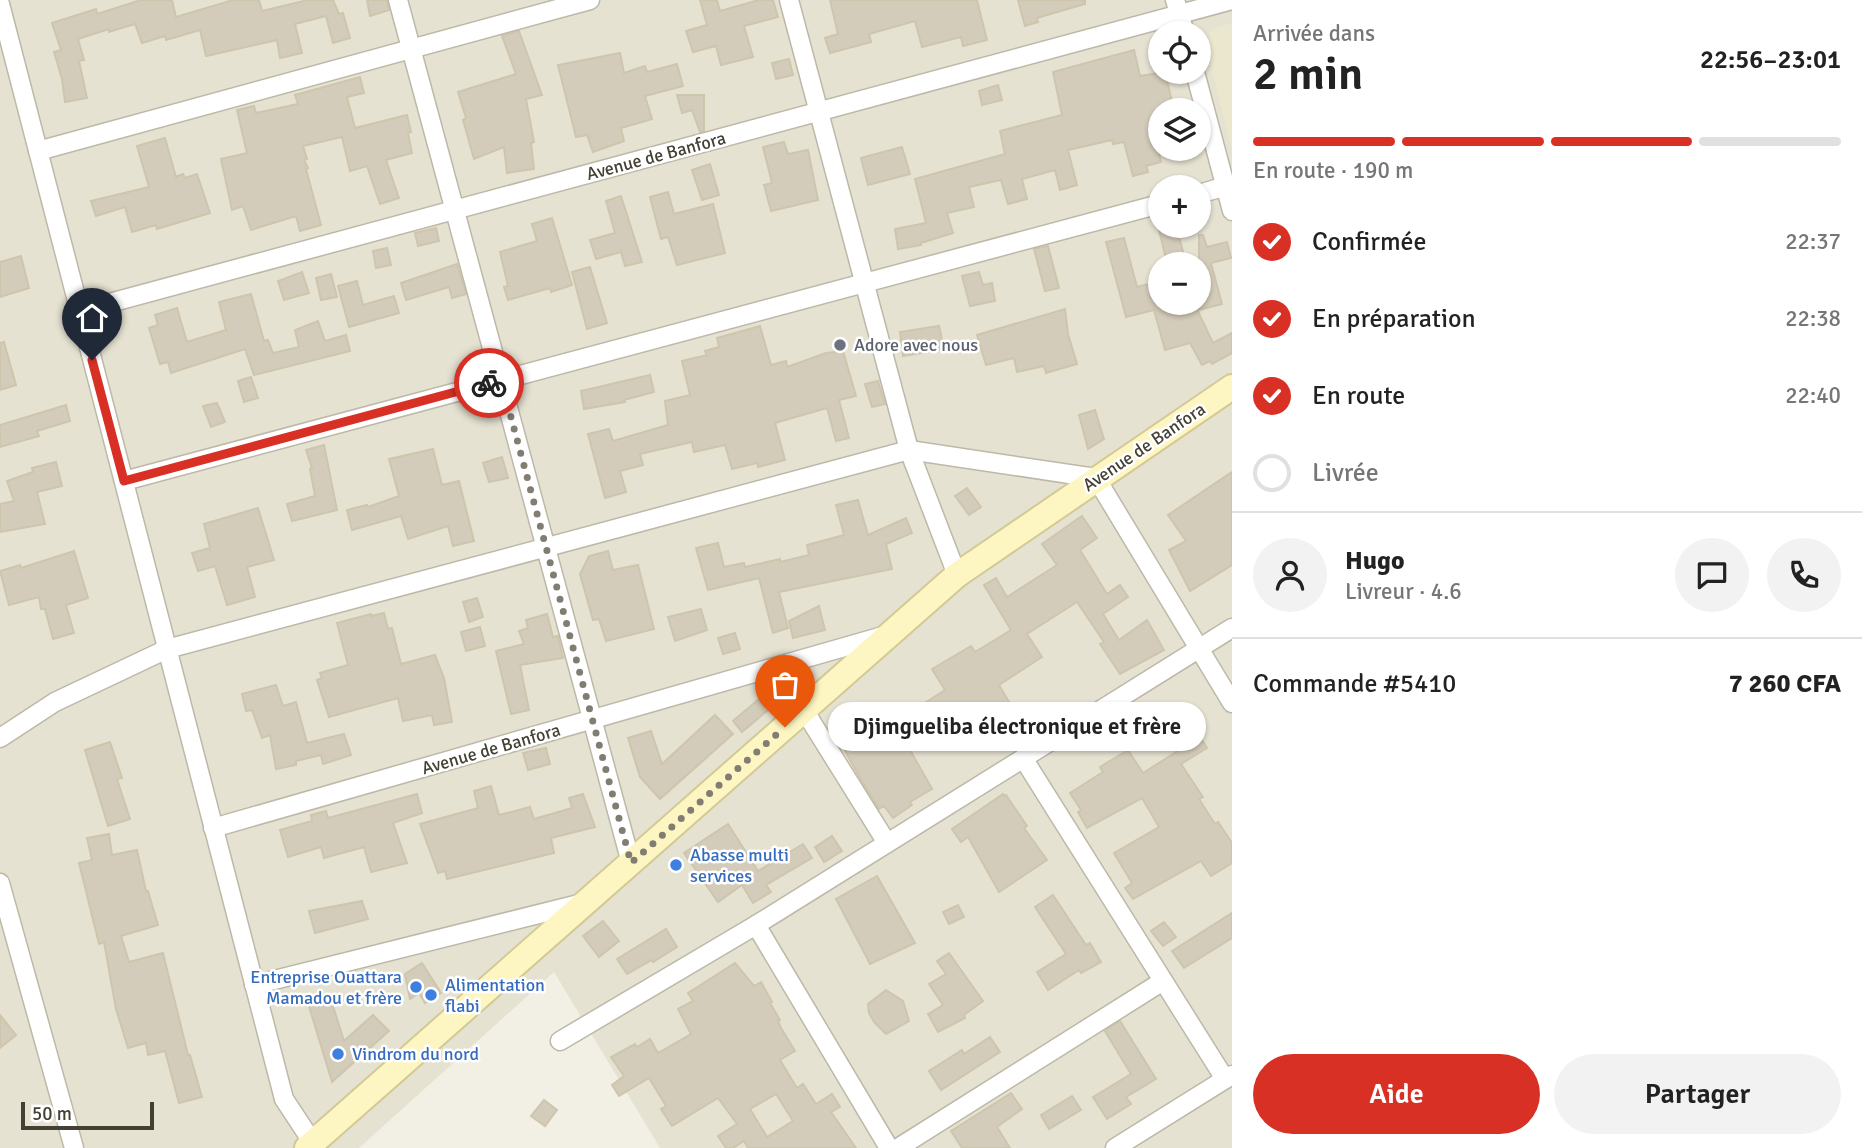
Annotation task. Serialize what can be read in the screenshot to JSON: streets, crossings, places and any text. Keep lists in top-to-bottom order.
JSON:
{
  "streets": {
    "main road": ["Avenue de Banfora"]
  },
  "places": [
    "Adore avec nous",
    "Djimgueliba électronique et frère",
    "Abasse multi services",
    "Entreprise Ouattara Mamadou et frère",
    "Alimentation flabi",
    "Vindrom du nord"
  ],
  "scale_bar": "50 m",
  "page": {
    "heading": ["2 min", "Arrivée dans", "22:56–23:01"],
    "panel": [
      "Hugo",
      "Livreur · 4.6",
      "Commande #5410",
      "7 260 CFA"
    ],
    "map_buttons": ["+", "−"],
    "bar": "En route · 190 m",
    "list": [
      ["Confirmée", "22:37"],
      ["En préparation", "22:38"],
      ["En route", "22:40"],
      "Livrée"
    ],
    "bubble": "Djimgueliba électronique et frère",
    "buttons": ["Aide", "Partager"],
    "scale": "50 m"
  }
}
